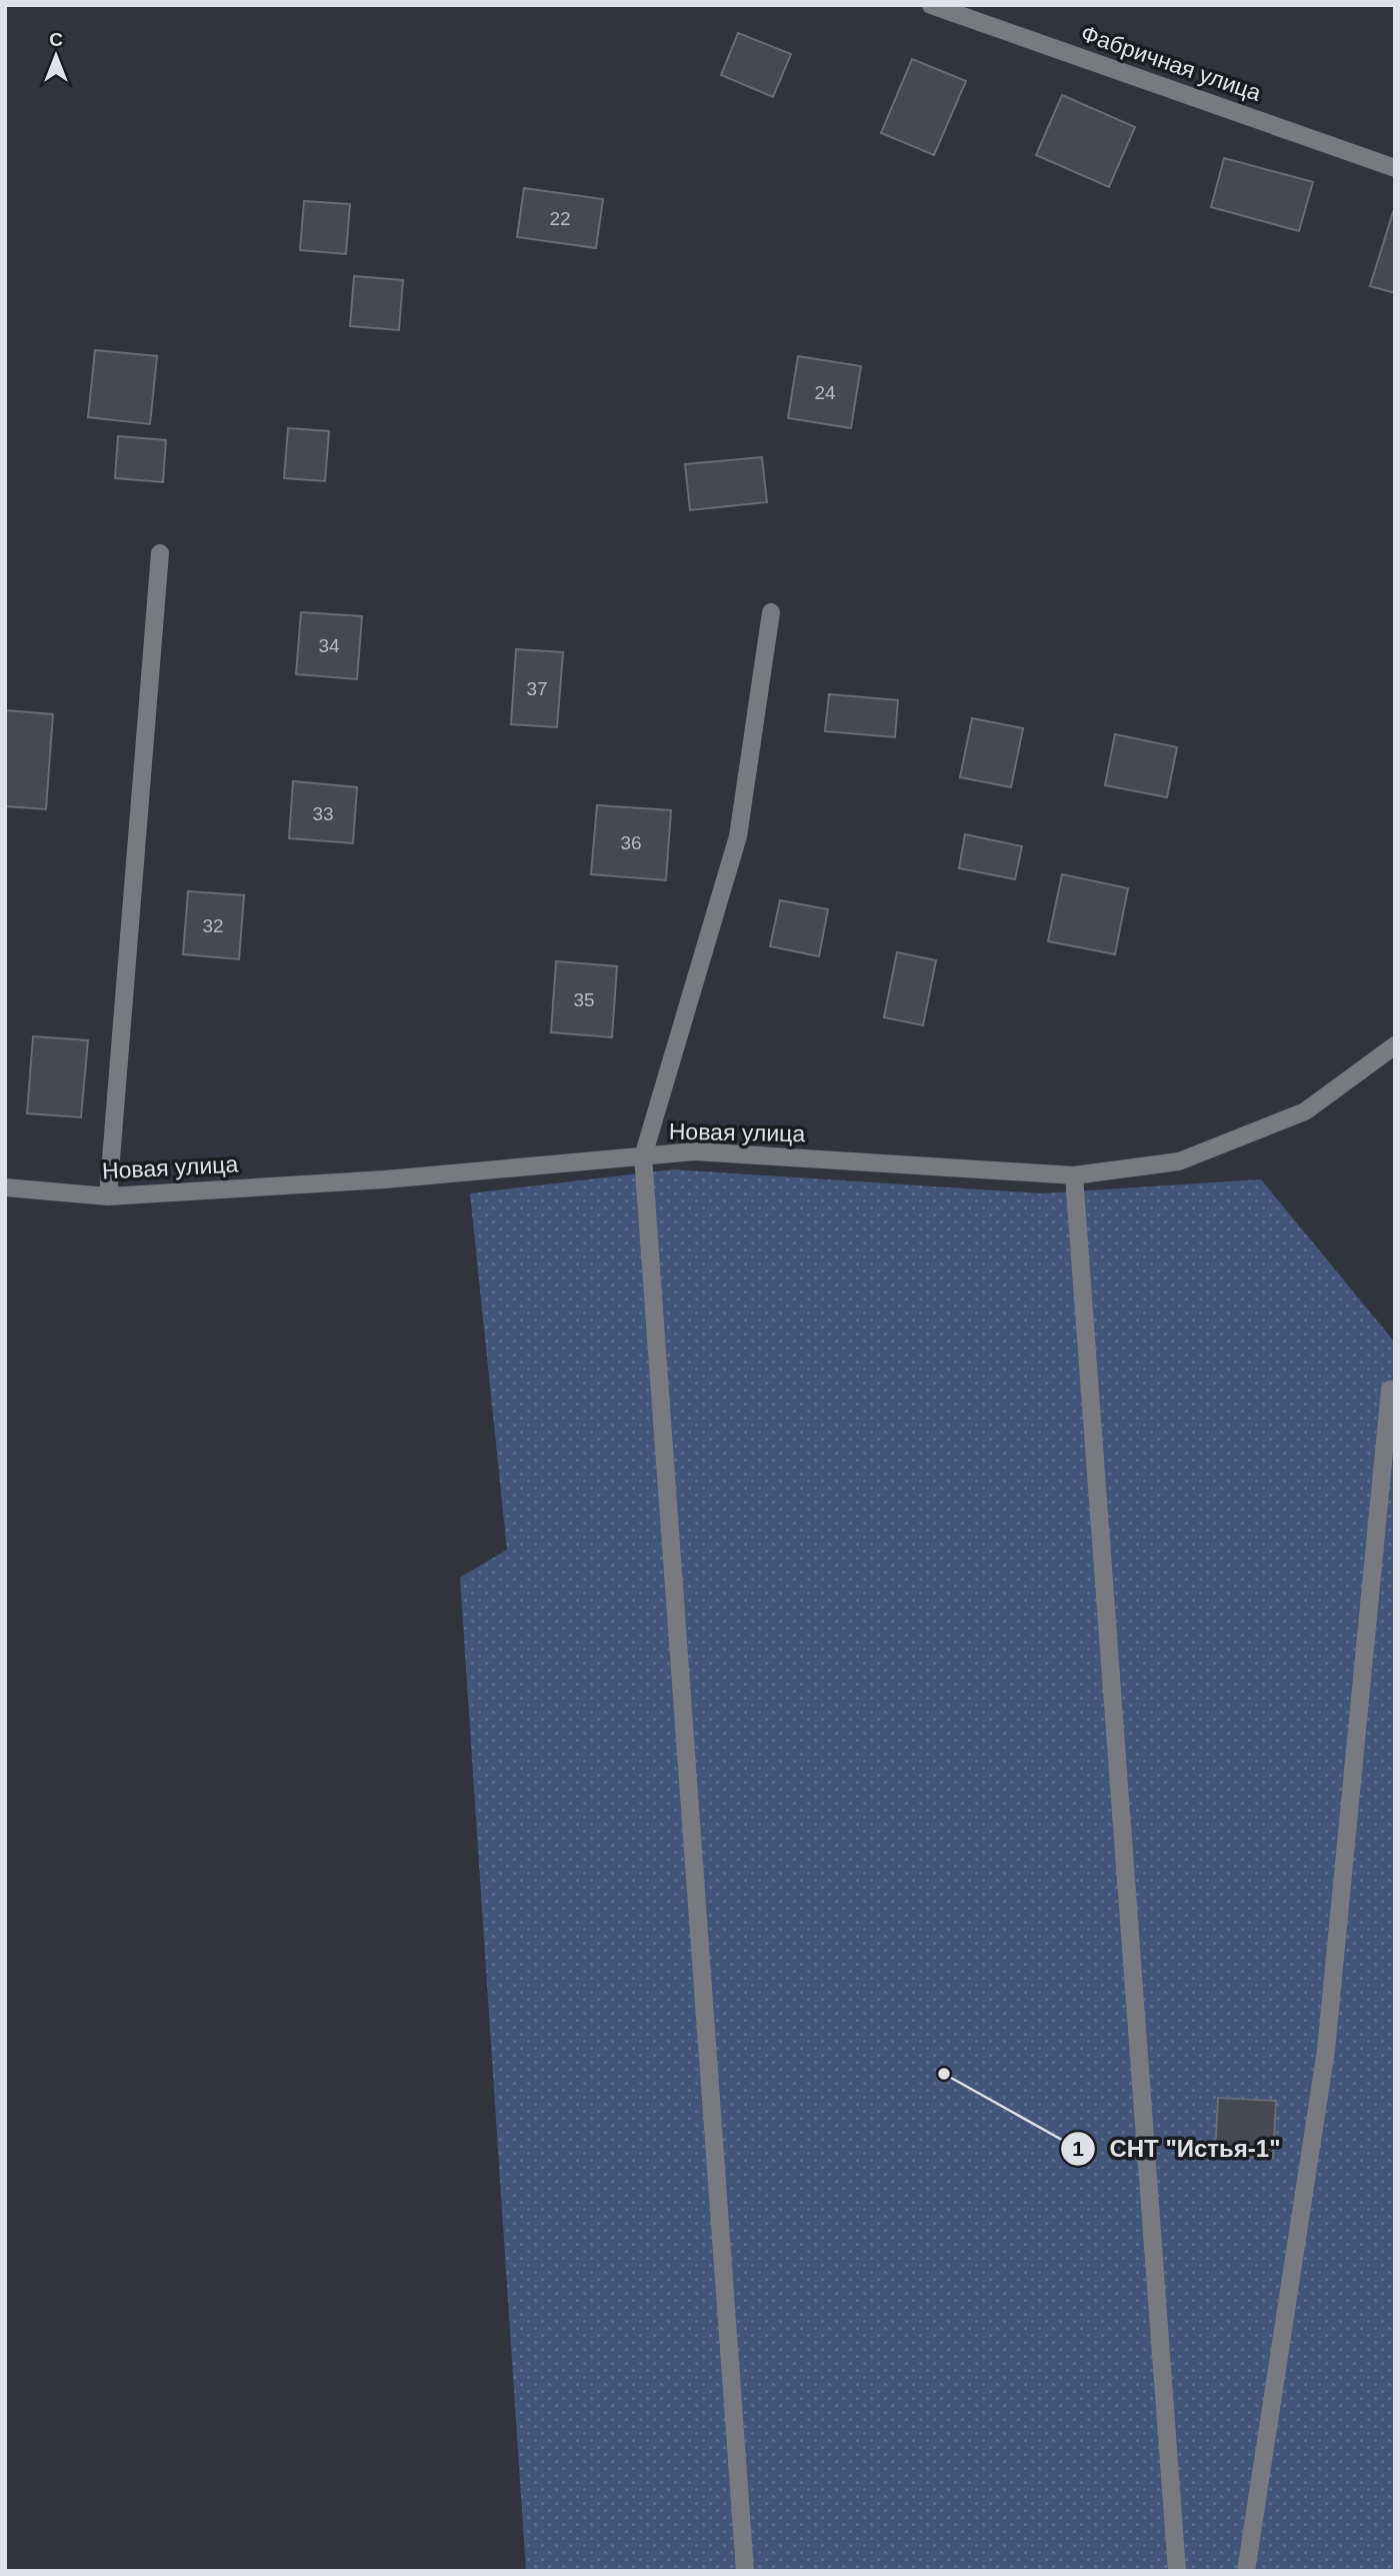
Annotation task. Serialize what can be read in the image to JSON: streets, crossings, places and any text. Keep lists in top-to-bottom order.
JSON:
{
  "streets": {
    "street": ["Фабричная улица", "Новая улица"]
  },
  "places": ["СНТ \"Истья-1\""],
  "house_numbers": [
    "22",
    "24",
    "34",
    "37",
    "33",
    "36",
    "32",
    "35"
  ],
  "north": "top"
}
